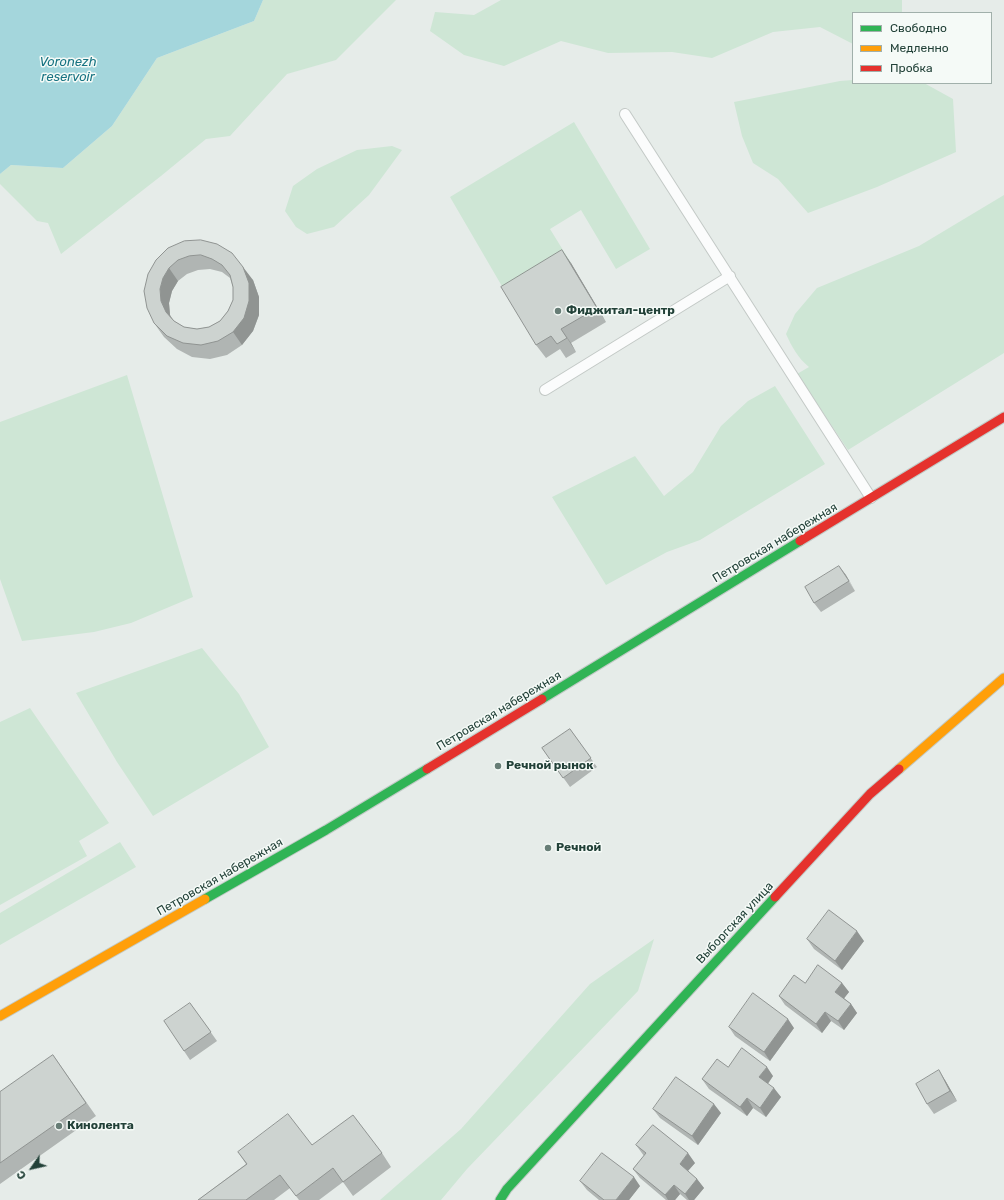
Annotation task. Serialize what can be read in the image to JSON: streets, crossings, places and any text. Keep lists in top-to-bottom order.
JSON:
{
  "streets": {
    "main road": ["Петровская набережная", "Выборгская улица"]
  },
  "water": ["Voronezh reservoir"],
  "places": [
    "Фиджитал-центр",
    "Речной рынок",
    "Речной",
    "Кинолента"
  ],
  "legend": ["Свободно", "Медленно", "Пробка"],
  "north": "bottom left"
}
